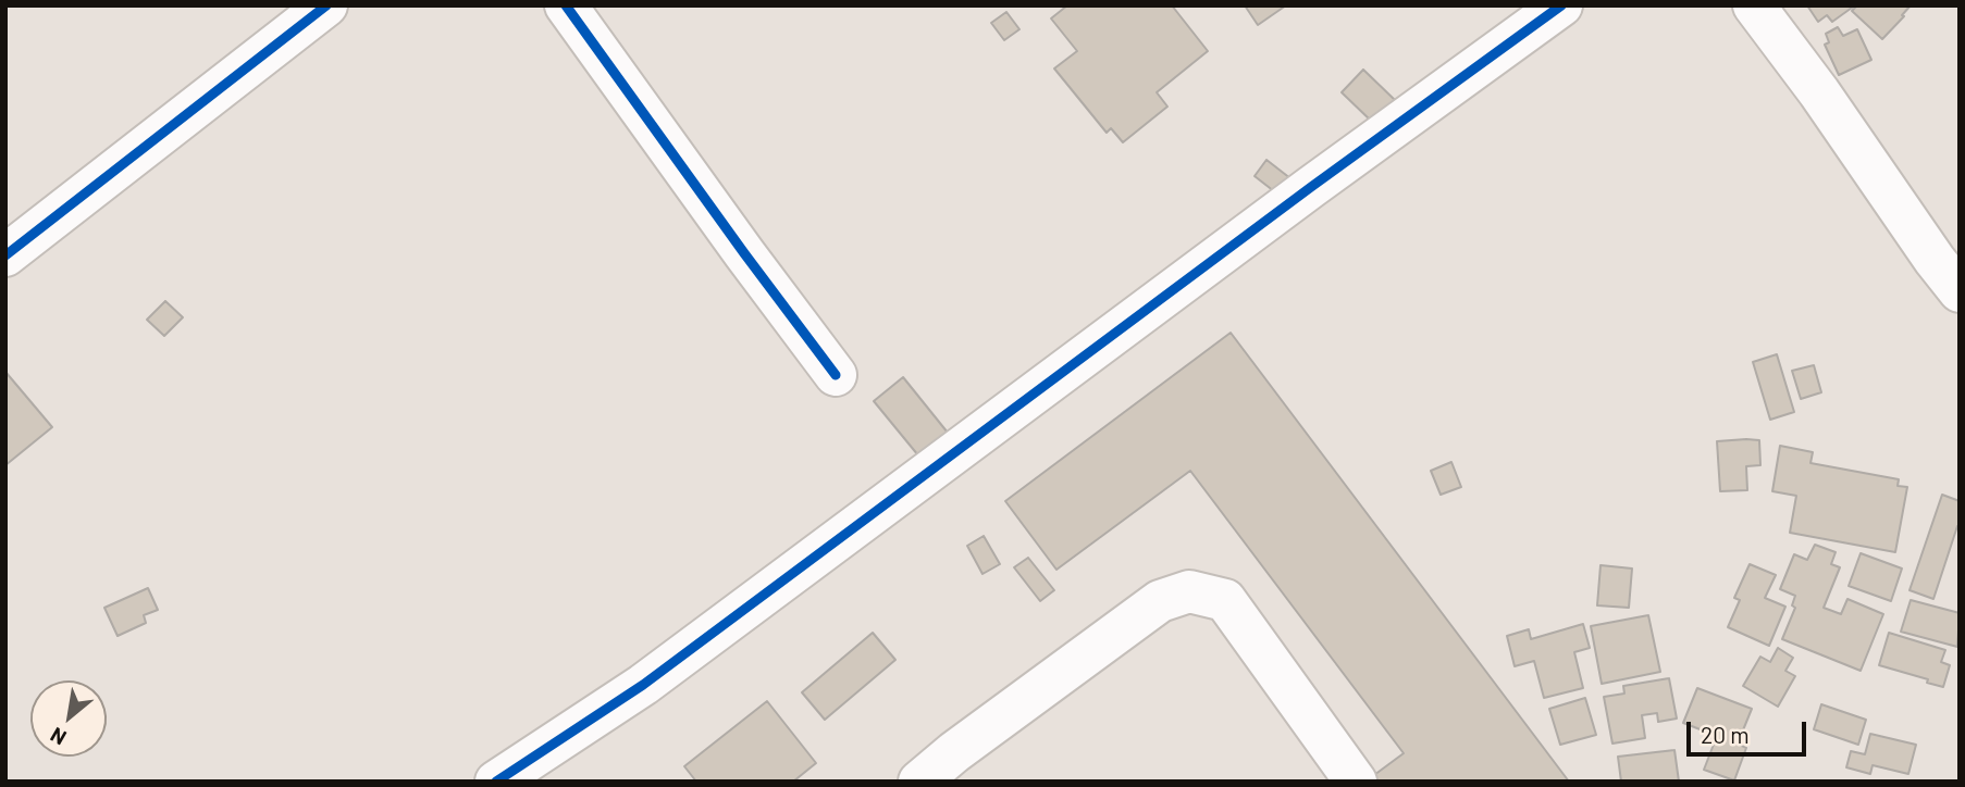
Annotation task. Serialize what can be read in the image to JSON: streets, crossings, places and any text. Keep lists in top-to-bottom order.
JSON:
{
  "scale_bar": "20 m",
  "north": "bottom left"
}
